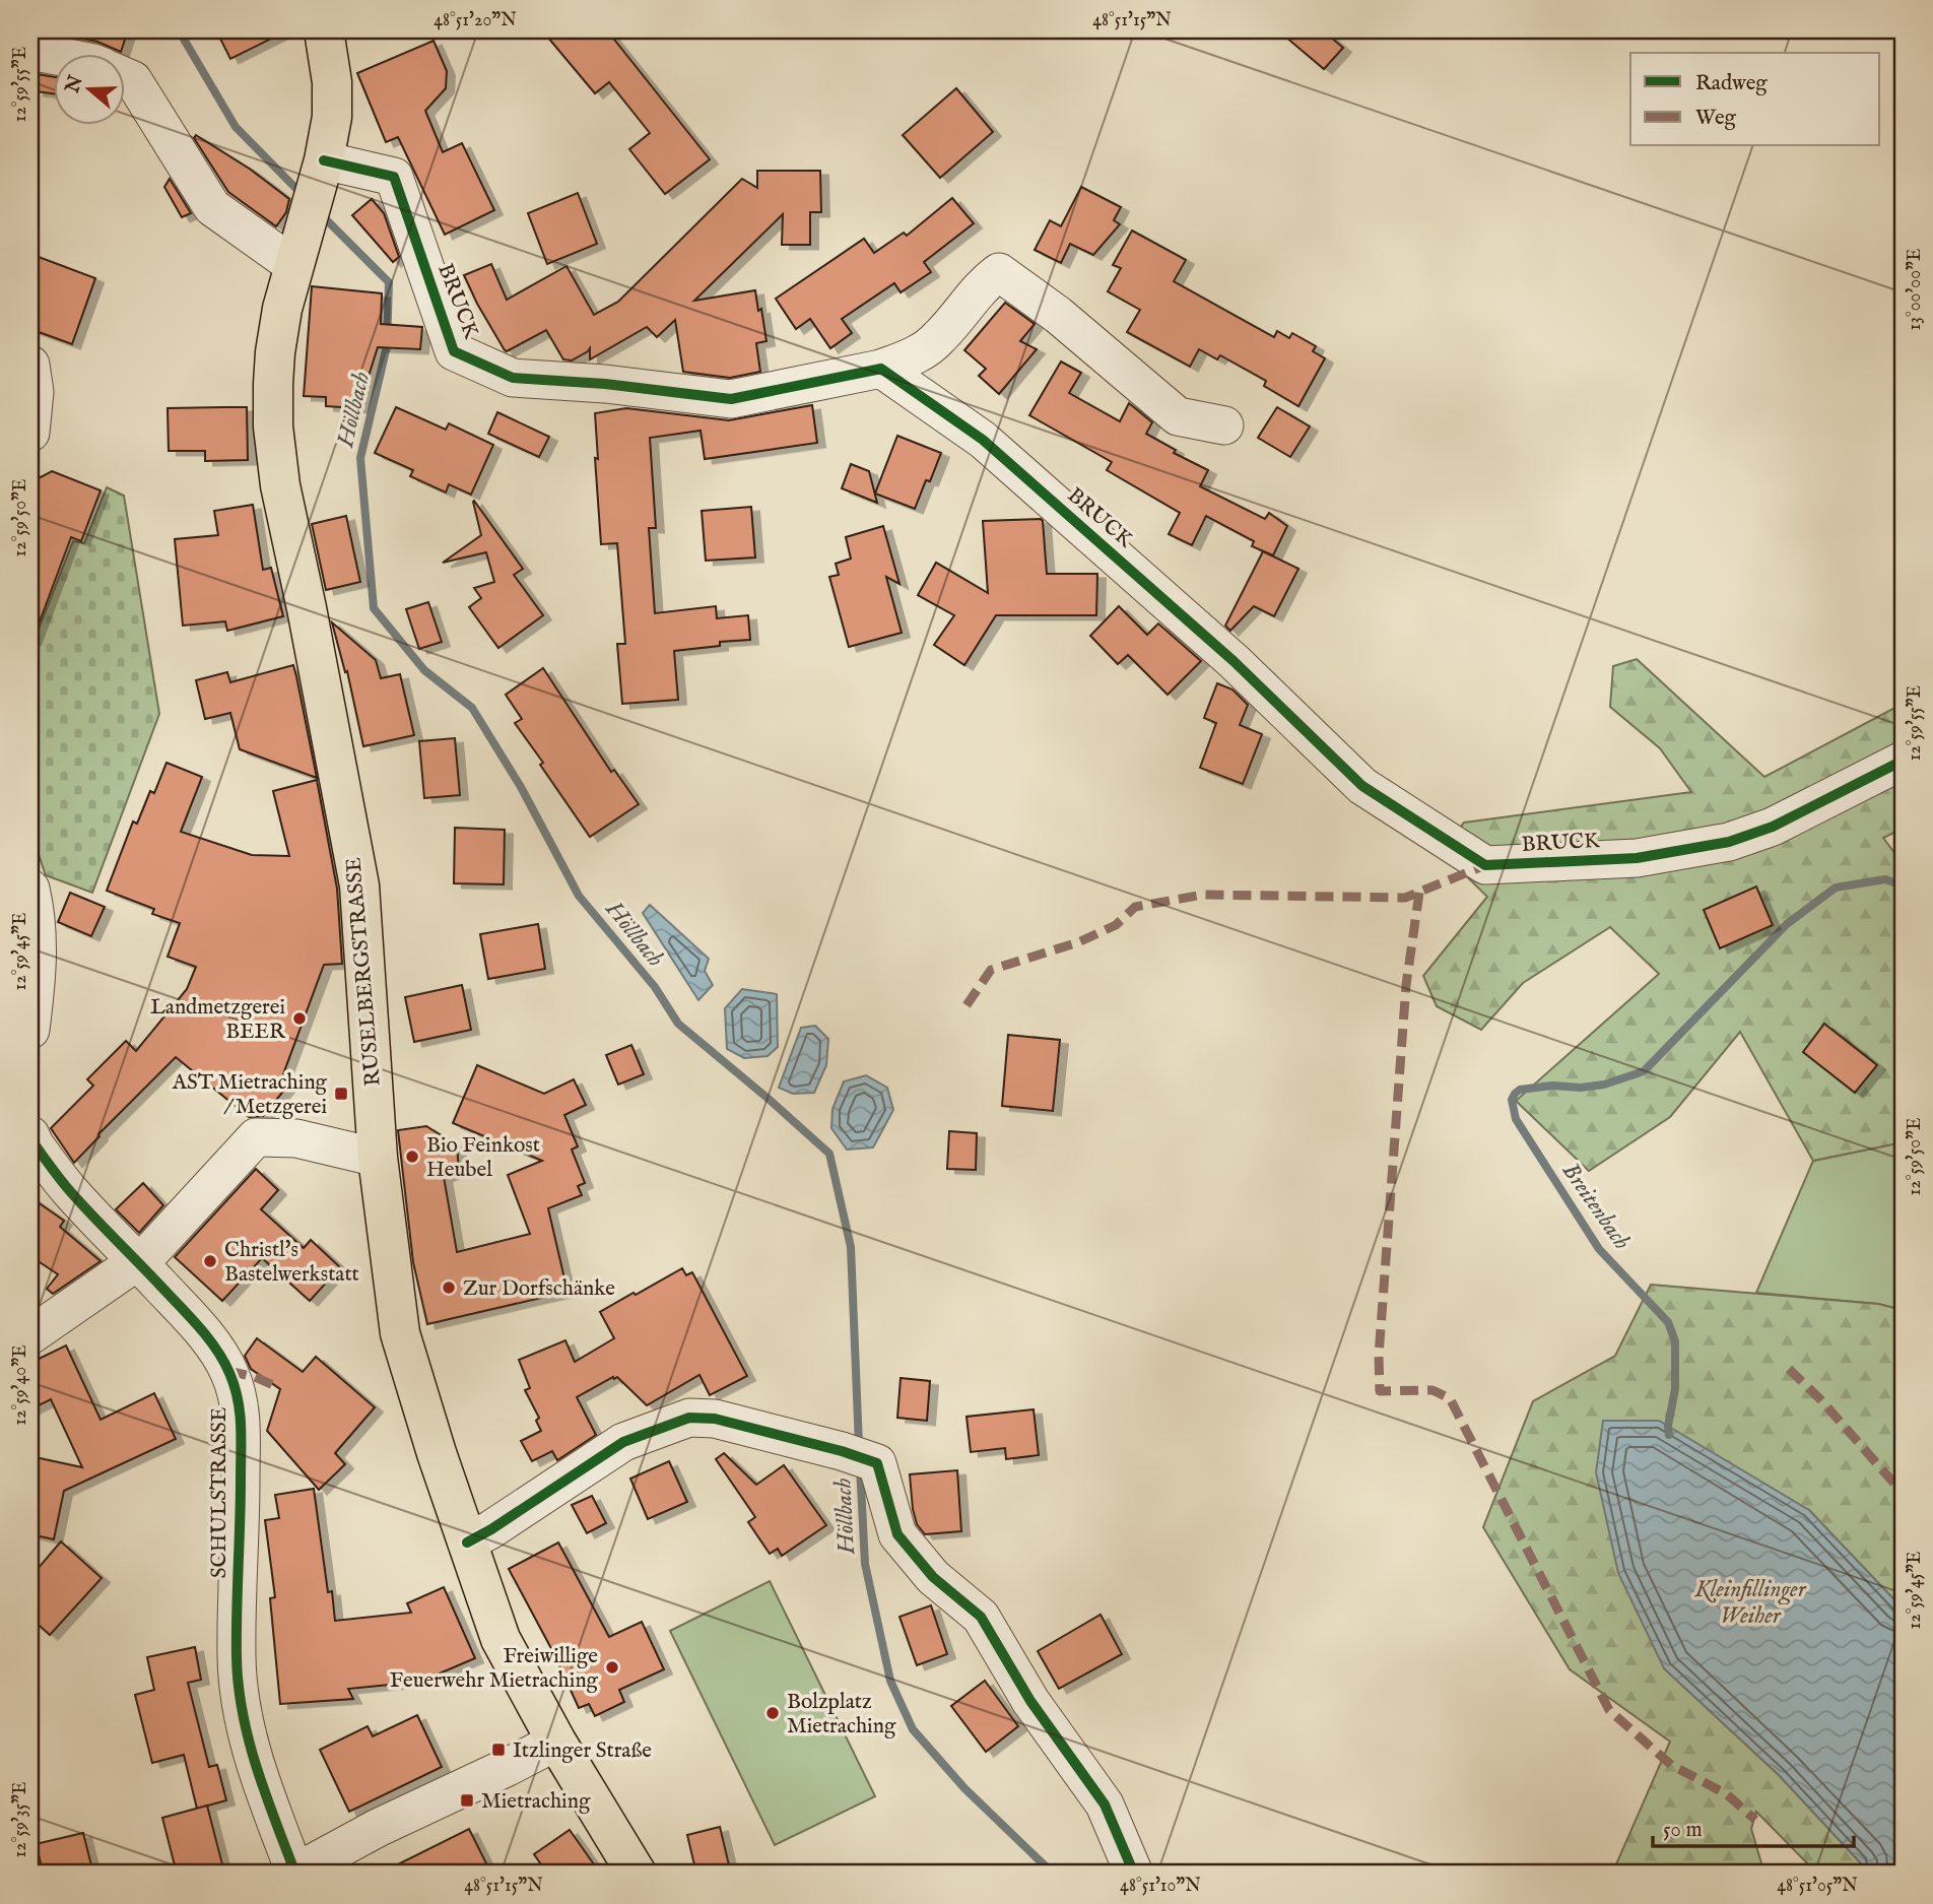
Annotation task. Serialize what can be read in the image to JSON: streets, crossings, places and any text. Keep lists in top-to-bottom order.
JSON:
{
  "streets": {
    "main road": ["RUSELBERGSTRASSE"],
    "street": ["BRUCK", "SCHULSTRASSE"]
  },
  "crossings": [
    ["BRUCK", "RUSELBERGSTRASSE"]
  ],
  "water": ["Höllbach", "Breitenbach", "Kleinfillinger Weiher"],
  "places": {
    "other": [
      "Landmetzgerei BEER",
      "Bio Feinkost Heubel",
      "Christl's Bastelwerkstatt",
      "Zur Dorfschänke",
      "Freiwillige Feuerwehr Mietraching",
      "Bolzplatz Mietraching"
    ],
    "transit": ["AST Mietraching / Metzgerei", "Itzlinger Straße", "Mietraching"]
  },
  "legend": ["Radweg", "Weg"],
  "scale_bar": "50 m",
  "north": "left",
  "coordinates": [
    "48°51'20\"N",
    "48°51'15\"N",
    "12°59'55\"E",
    "13°00'00\"E",
    "12°59'50\"E",
    "12°59'45\"E",
    "12°59'40\"E",
    "12°59'35\"E",
    "48°51'10\"N",
    "48°51'05\"N"
  ]
}
